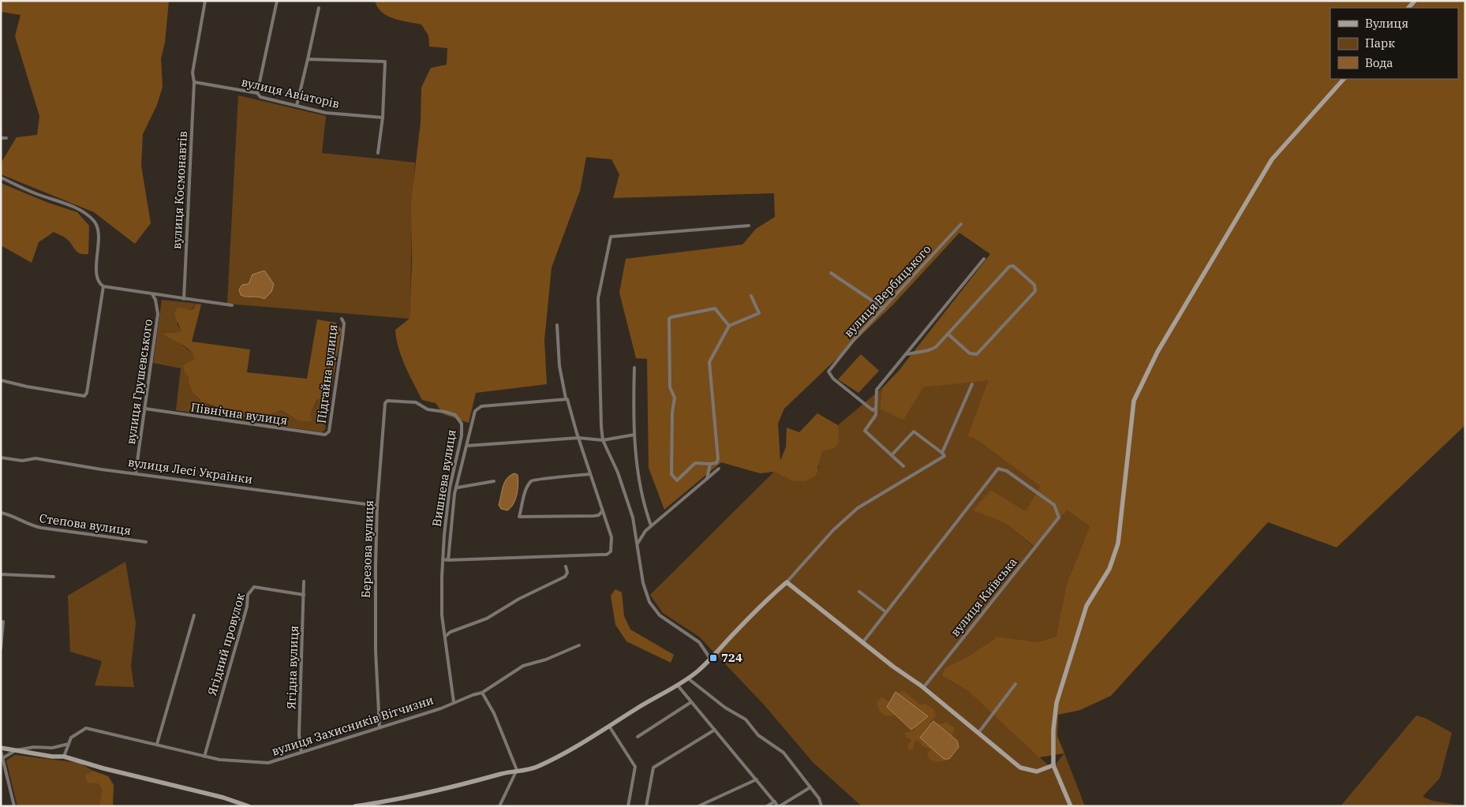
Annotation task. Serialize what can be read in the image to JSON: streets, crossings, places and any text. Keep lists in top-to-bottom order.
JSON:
{
  "streets": {
    "street": [
      "вулиця Авіаторів",
      "вулиця Космонавтів",
      "вулиця Вербицького",
      "Підгайна вулиця",
      "вулиця Грушевського",
      "Північна вулиця",
      "вулиця Лесі Українки",
      "Вишнева вулиця",
      "Степова вулиця",
      "Березова вулиця",
      "вулиця Київська",
      "Ягідний провулок",
      "Ягідна вулиця",
      "вулиця Захисників Вітчизни"
    ]
  },
  "crossings": [
    ["вулиця Авіаторів", "вулиця Космонавтів"],
    ["Підгайна вулиця", "Північна вулиця"],
    ["вулиця Грушевського", "Північна вулиця"],
    ["вулиця Грушевського", "вулиця Лесі Українки"],
    ["вулиця Лесі Українки", "Березова вулиця"],
    ["Вишнева вулиця", "Березова вулиця"],
    ["Вишнева вулиця", "вулиця Захисників Вітчизни"],
    ["Березова вулиця", "вулиця Захисників Вітчизни"],
    ["Ягідний провулок", "Ягідна вулиця"],
    ["Ягідний провулок", "вулиця Захисників Вітчизни"],
    ["Ягідна вулиця", "вулиця Захисників Вітчизни"]
  ],
  "places": {
    "transit": ["724"]
  },
  "legend": ["Вулиця", "Парк", "Вода"]
}
